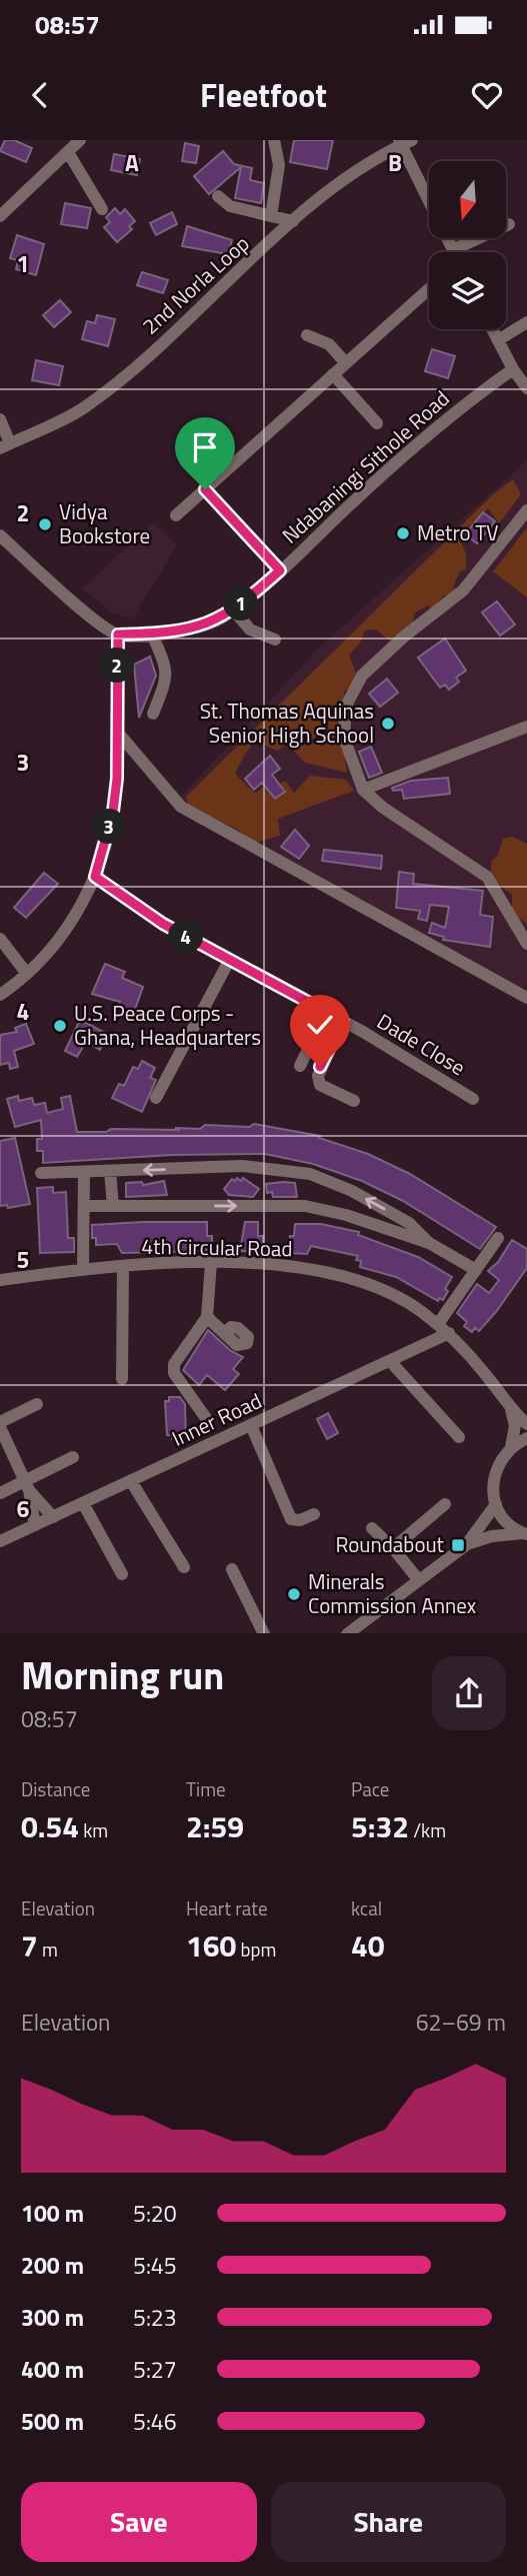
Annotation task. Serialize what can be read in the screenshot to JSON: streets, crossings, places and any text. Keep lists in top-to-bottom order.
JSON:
{
  "streets": {
    "street": [
      "2nd Norla Loop",
      "Ndabaningi Sithole Road",
      "Dade Close",
      "4th Circular Road",
      "Inner Road"
    ]
  },
  "crossings": [
    ["4th Circular Road", "Inner Road"]
  ],
  "places": {
    "other": [
      "Vidya Bookstore",
      "Metro TV",
      "St. Thomas Aquinas Senior High School",
      "U.S. Peace Corps - Ghana, Headquarters",
      "Minerals Commission Annex"
    ],
    "transit": ["Roundabout"]
  },
  "north": "bottom",
  "page": {
    "status": "08:57",
    "header": "Fleetfoot",
    "pins": [
      "1",
      "2",
      "3",
      "4"
    ],
    "heading": ["Morning run", "08:57"],
    "stats": [
      ["Distance", "0.54 km"],
      ["Time", "2:59"],
      ["Pace", "5:32 /km"],
      ["Elevation", "7 m"],
      ["Heart rate", "160 bpm"],
      ["kcal", "40"]
    ],
    "chart": ["Elevation", "62–69 m"],
    "list": [
      {
        "name": "100 m",
        "note": "5:20"
      },
      {
        "name": "200 m",
        "note": "5:45"
      },
      {
        "name": "300 m",
        "note": "5:23"
      },
      {
        "name": "400 m",
        "note": "5:27"
      },
      {
        "name": "500 m",
        "note": "5:46"
      }
    ],
    "buttons": ["Save", "Share"]
  },
  "grid": {
    "columns": ["A", "B"],
    "rows": [
      "1",
      "2",
      "3",
      "4",
      "5",
      "6"
    ]
  }
}
